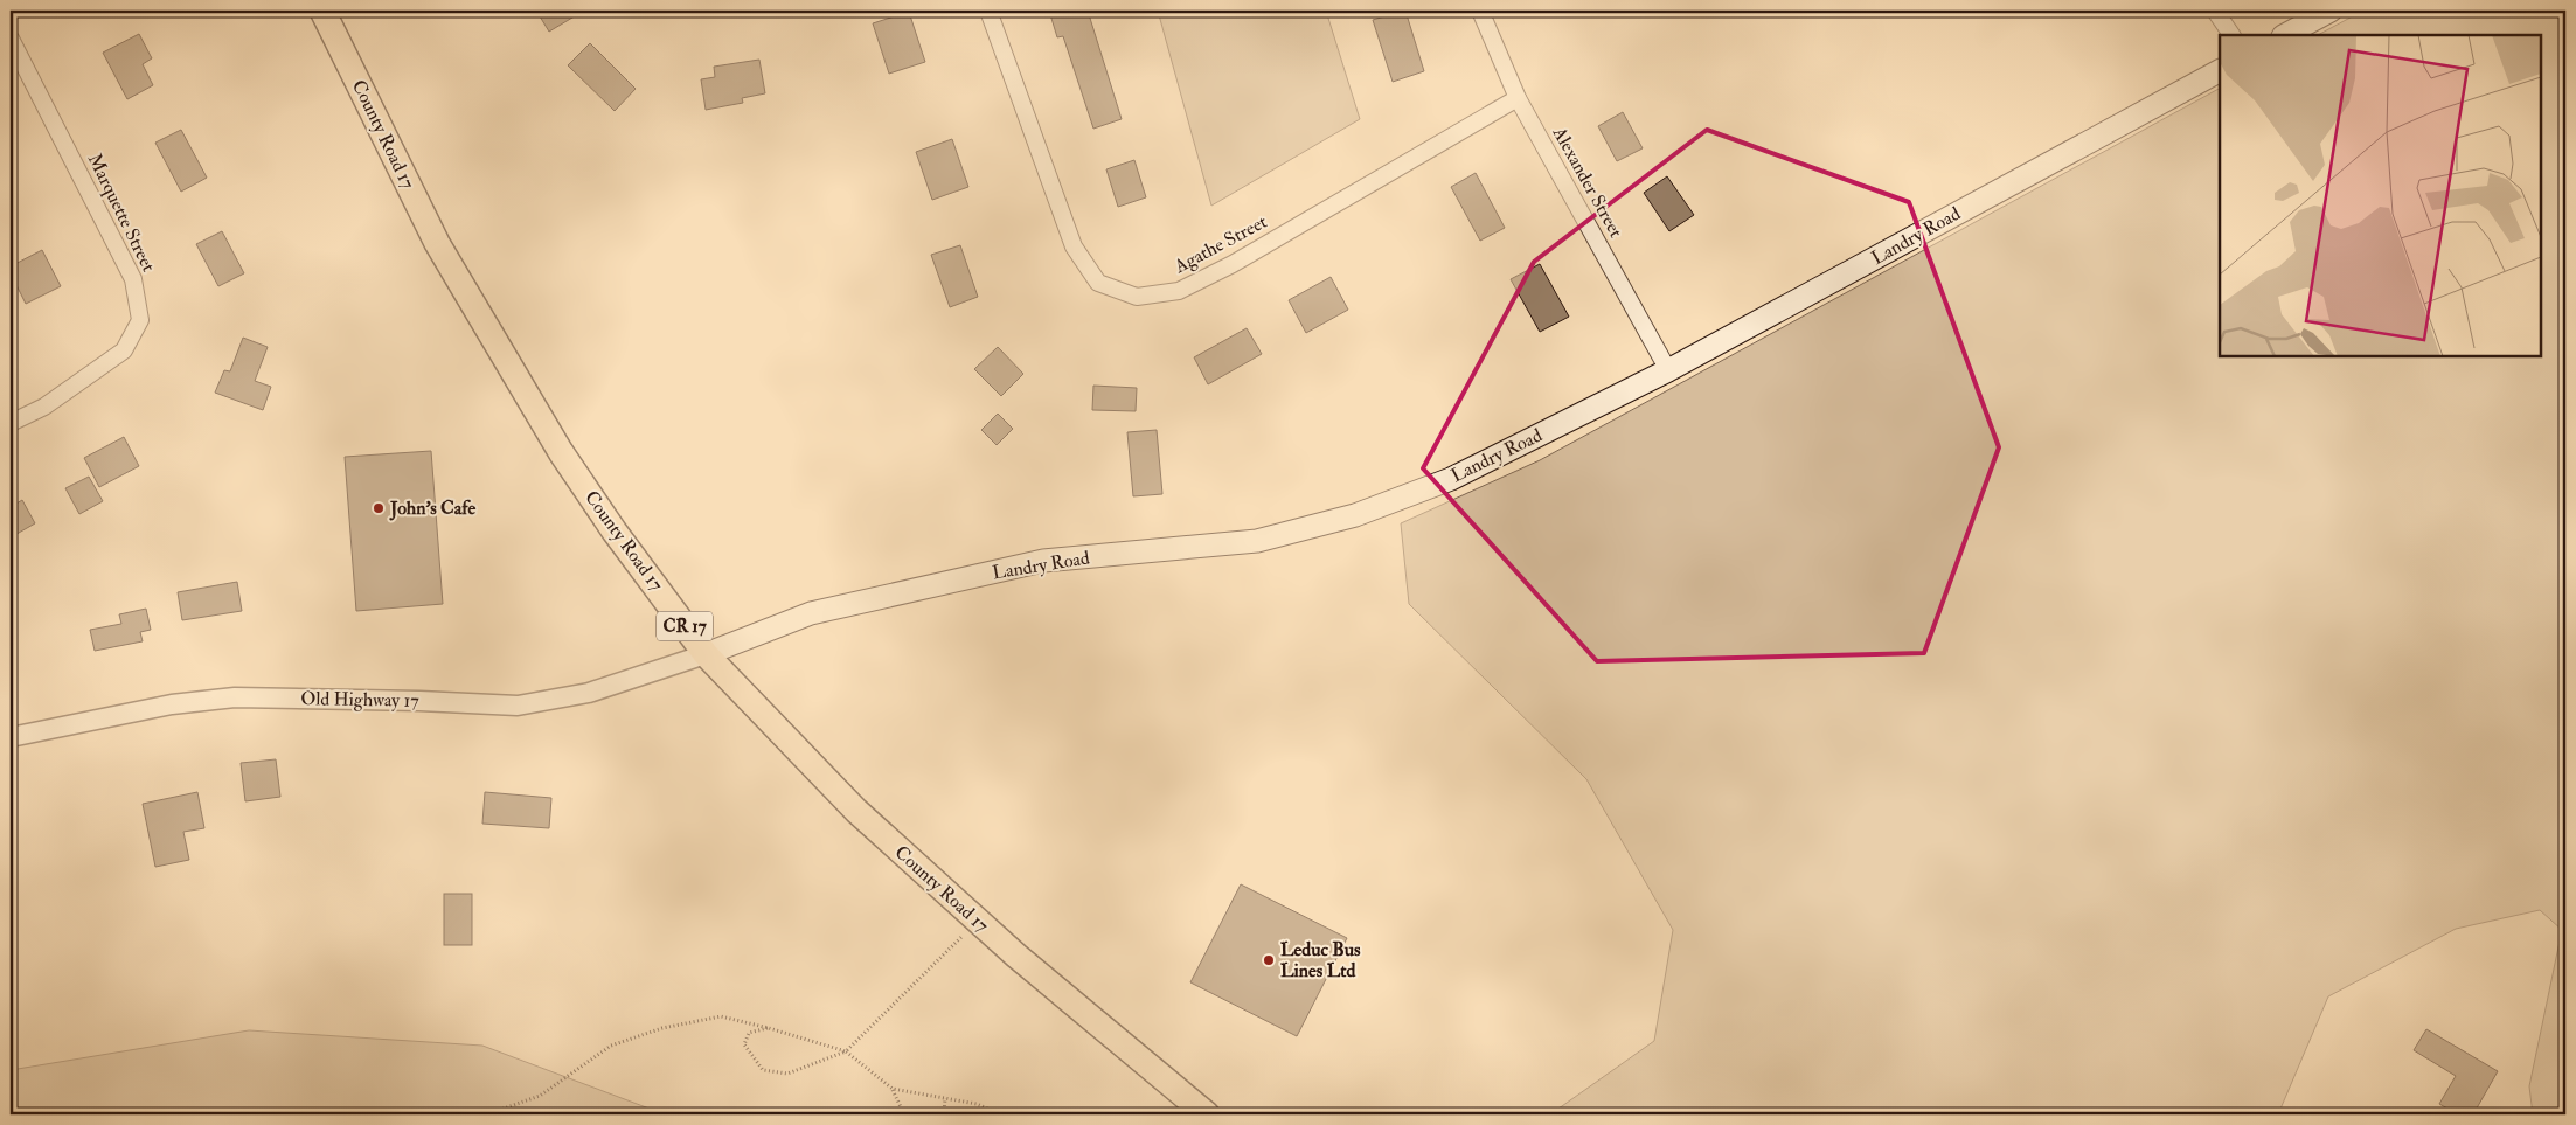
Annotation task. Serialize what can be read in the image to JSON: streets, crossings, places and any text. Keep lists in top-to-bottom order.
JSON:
{
  "streets": {
    "main road": ["County Road 17", "Landry Road", "CR 17"],
    "street": [
      "Alexander Street",
      "Marquette Street",
      "Agathe Street",
      "Old Highway 17"
    ]
  },
  "crossings": [
    ["County Road 17", "Landry Road"],
    ["County Road 17", "Old Highway 17"],
    ["Alexander Street", "Landry Road"],
    ["Alexander Street", "Agathe Street"],
    ["Landry Road", "Old Highway 17"]
  ],
  "places": ["John's Cafe", "Leduc Bus Lines Ltd"]
}
